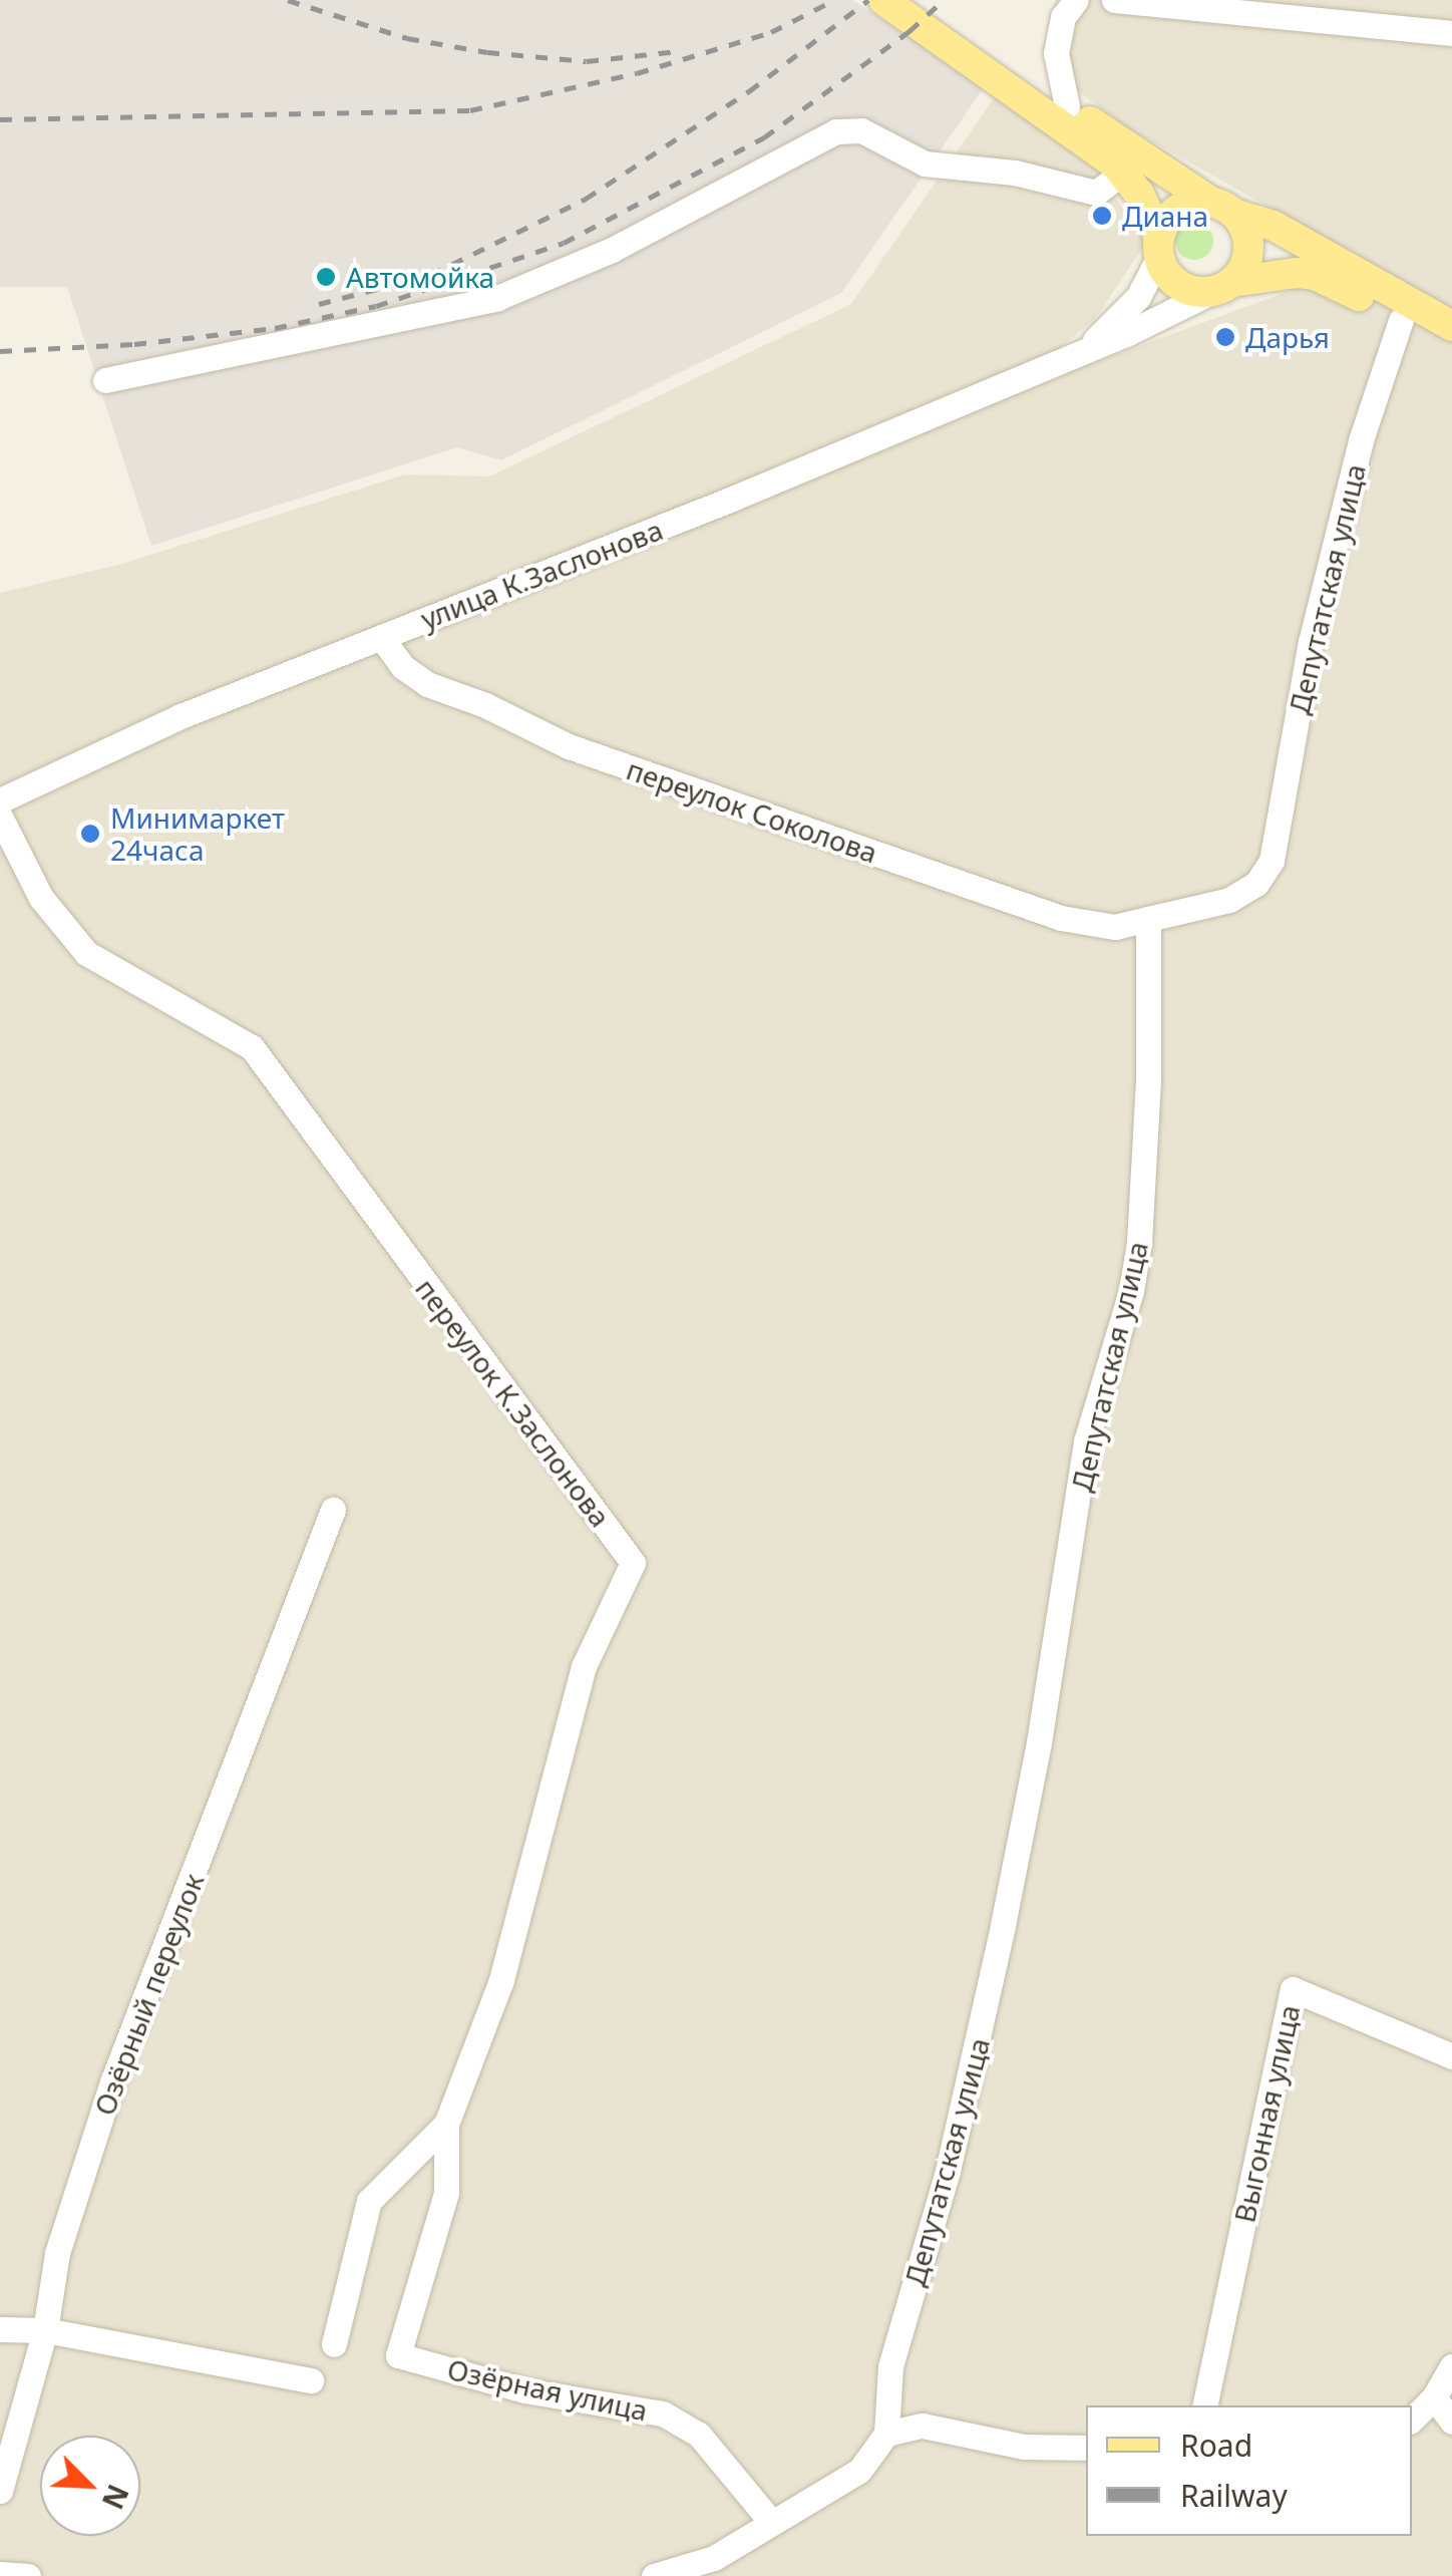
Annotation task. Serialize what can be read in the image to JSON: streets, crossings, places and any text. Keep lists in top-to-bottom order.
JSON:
{
  "streets": {
    "street": [
      "улица К.Заслонова",
      "Депутатская улица",
      "переулок Соколова",
      "переулок К.Заслонова",
      "Озёрный переулок",
      "Выгонная улица",
      "Озёрная улица"
    ]
  },
  "crossings": [
    ["улица К.Заслонова", "переулок Соколова"],
    ["Депутатская улица", "переулок Соколова"],
    ["переулок К.Заслонова", "Озёрная улица"]
  ],
  "places": [
    "Диана",
    "Автомойка",
    "Дарья",
    "Минимаркет 24часа"
  ],
  "legend": ["Road", "Railway"],
  "north": "bottom right"
}
